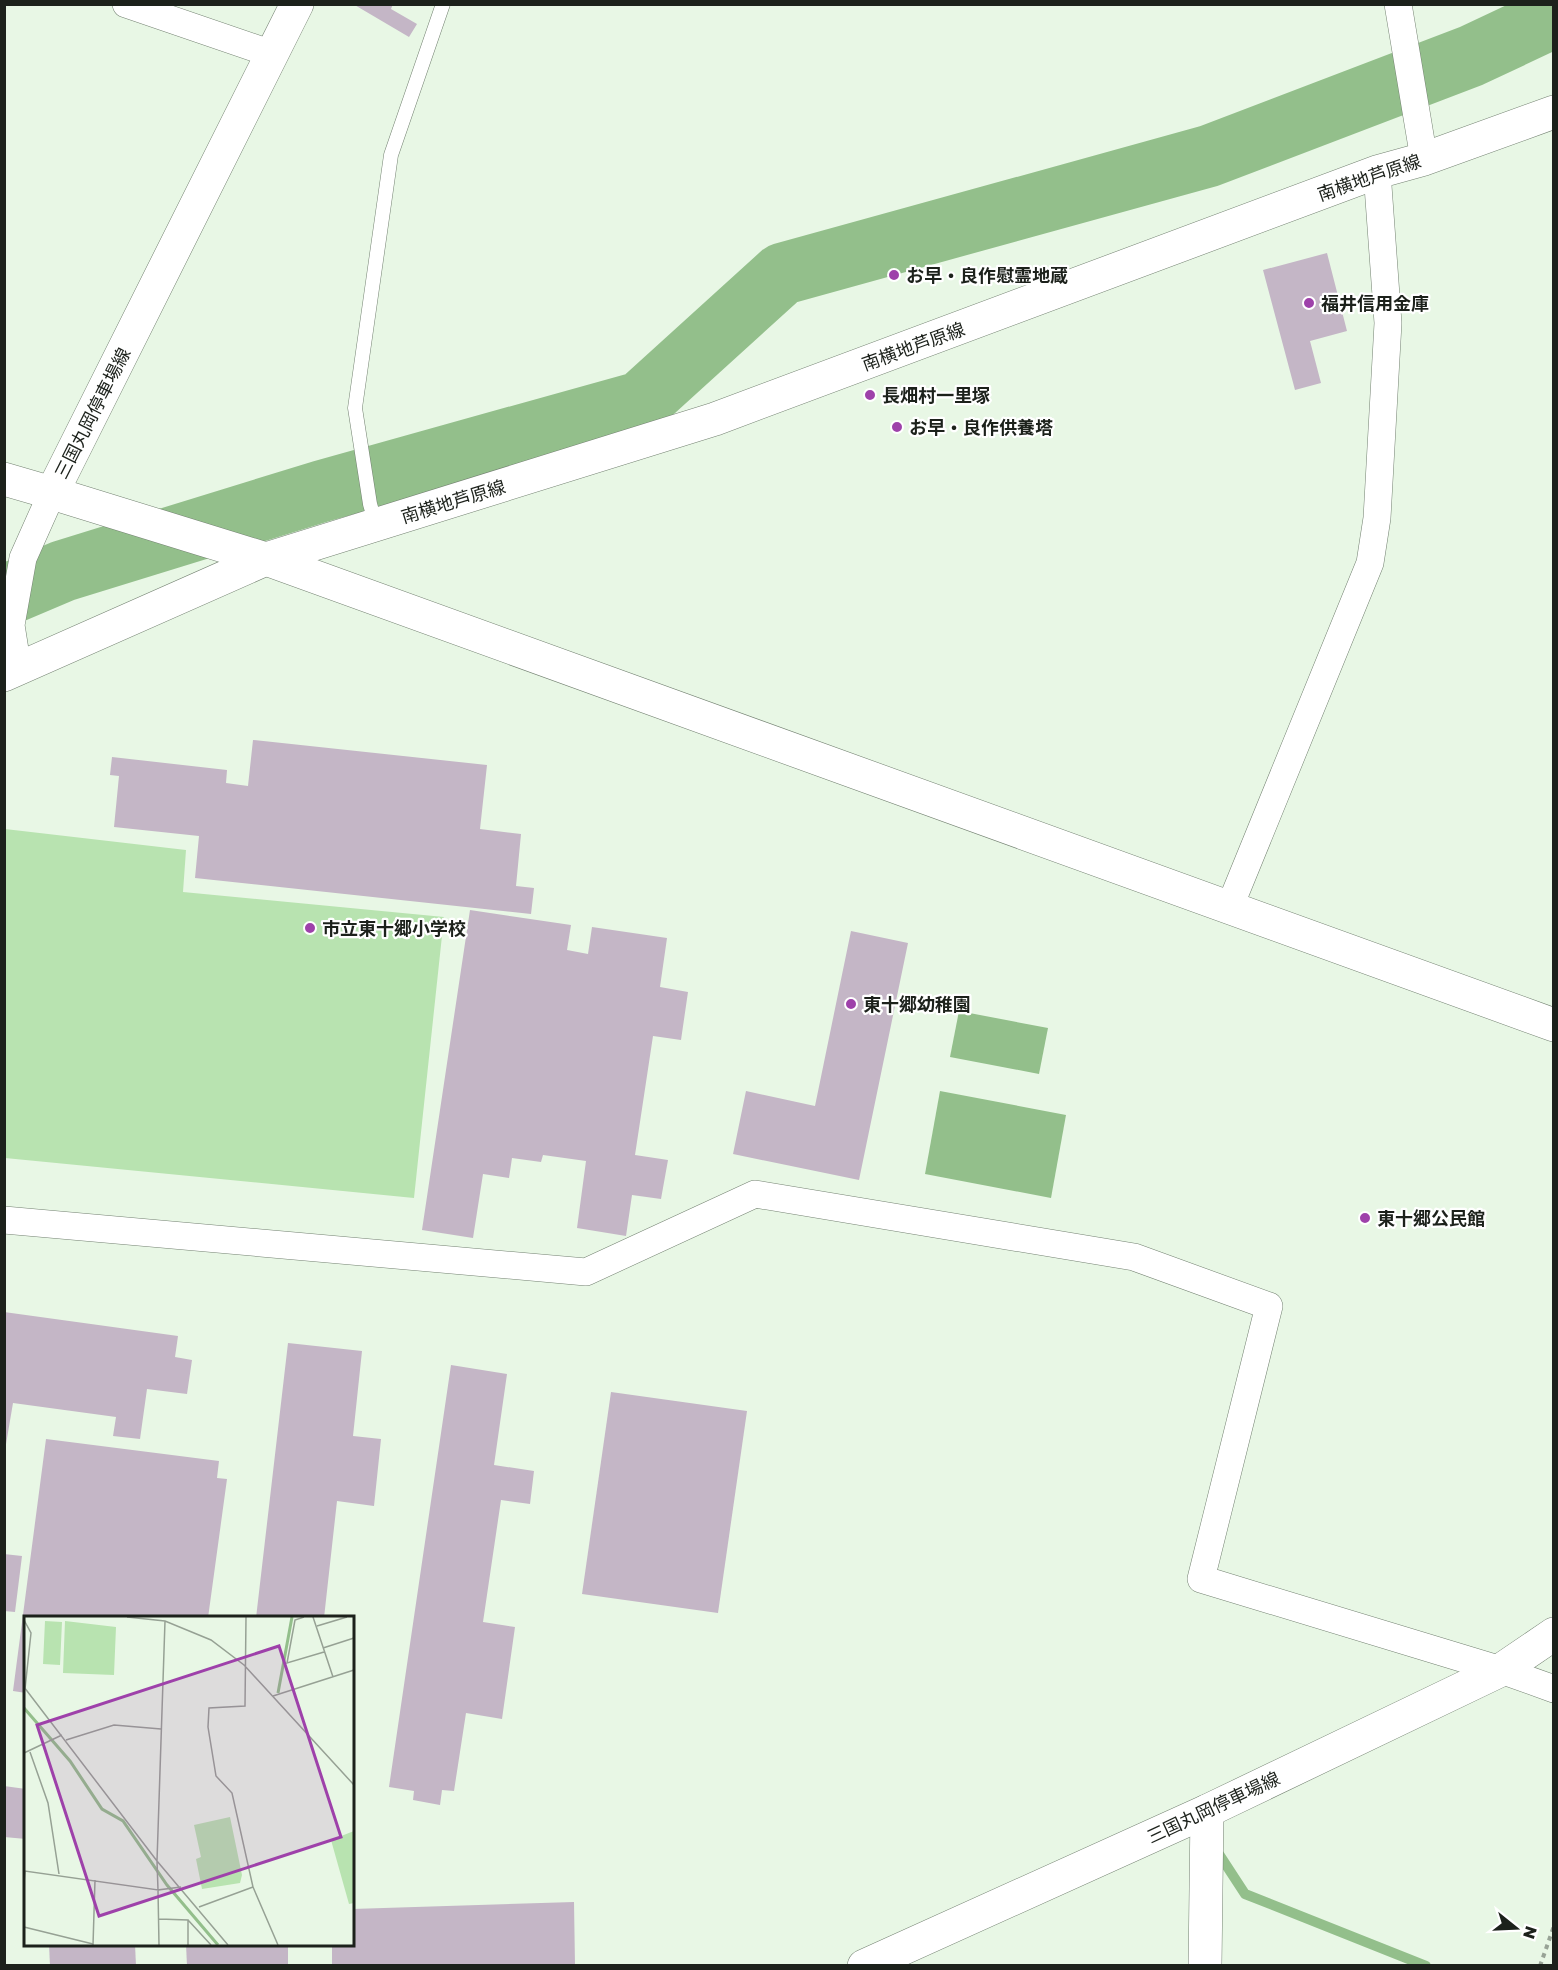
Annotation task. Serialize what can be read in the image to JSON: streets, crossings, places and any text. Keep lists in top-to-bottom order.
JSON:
{
  "streets": {
    "main road": ["南横地芦原線", "三国丸岡停車場線"]
  },
  "crossings": [
    ["南横地芦原線", "三国丸岡停車場線"]
  ],
  "places": [
    "お早・良作慰霊地蔵",
    "福井信用金庫",
    "長畑村一里塚",
    "お早・良作供養塔",
    "市立東十郷小学校",
    "東十郷幼稚園",
    "東十郷公民館"
  ],
  "north": "right"
}
